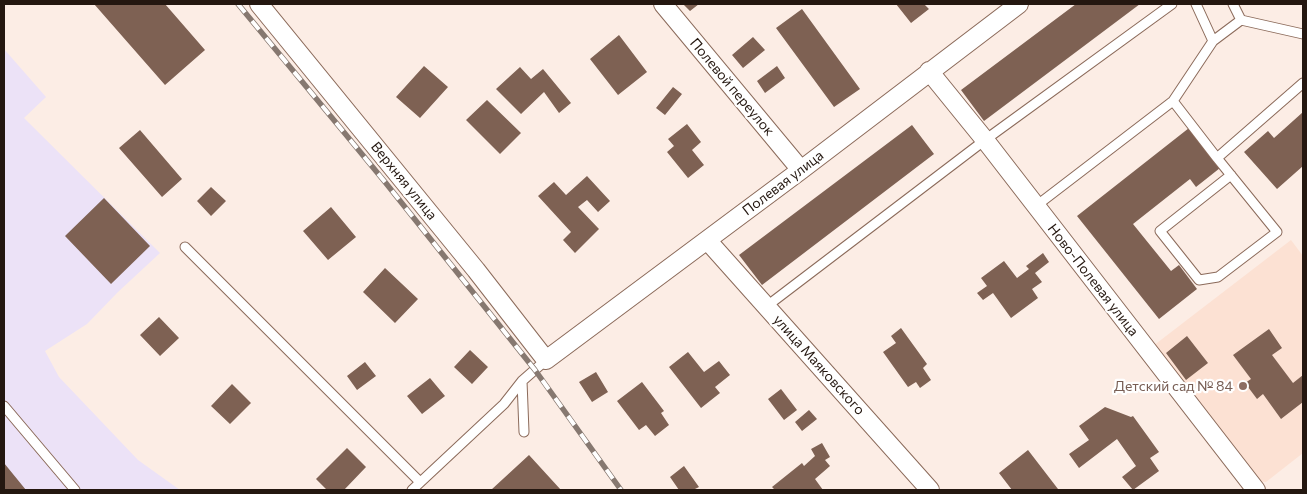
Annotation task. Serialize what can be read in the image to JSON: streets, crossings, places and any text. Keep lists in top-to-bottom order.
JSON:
{
  "streets": {
    "street": [
      "Полевой переулок",
      "Верхняя улица",
      "Полевая улица",
      "Ново-Полевая улица",
      "улица Маяковского"
    ]
  },
  "crossings": [
    ["Полевой переулок", "Полевая улица"],
    ["Верхняя улица", "Полевая улица"],
    ["Полевая улица", "Ново-Полевая улица"],
    ["Полевая улица", "улица Маяковского"]
  ],
  "places": ["Детский сад № 84"]
}
